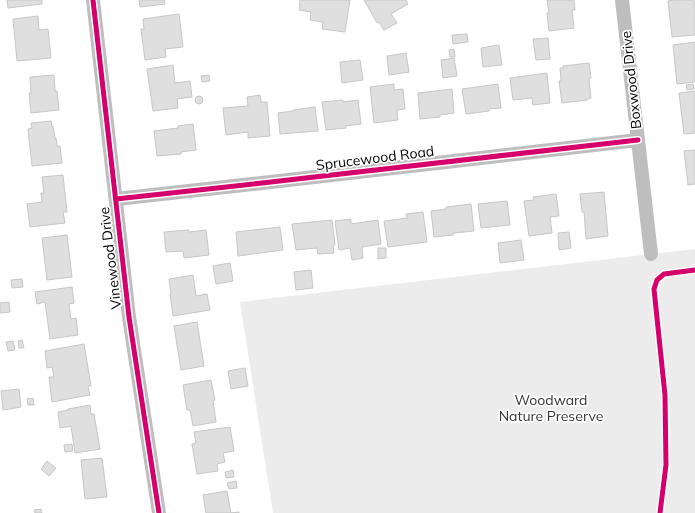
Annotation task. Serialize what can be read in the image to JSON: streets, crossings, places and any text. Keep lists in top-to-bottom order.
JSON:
{
  "streets": {
    "street": ["Boxwood Drive", "Sprucewood Road", "Vinewood Drive"]
  },
  "crossings": [
    ["Boxwood Drive", "Sprucewood Road"],
    ["Sprucewood Road", "Vinewood Drive"]
  ],
  "parks": ["Woodward Nature Preserve"]
}
